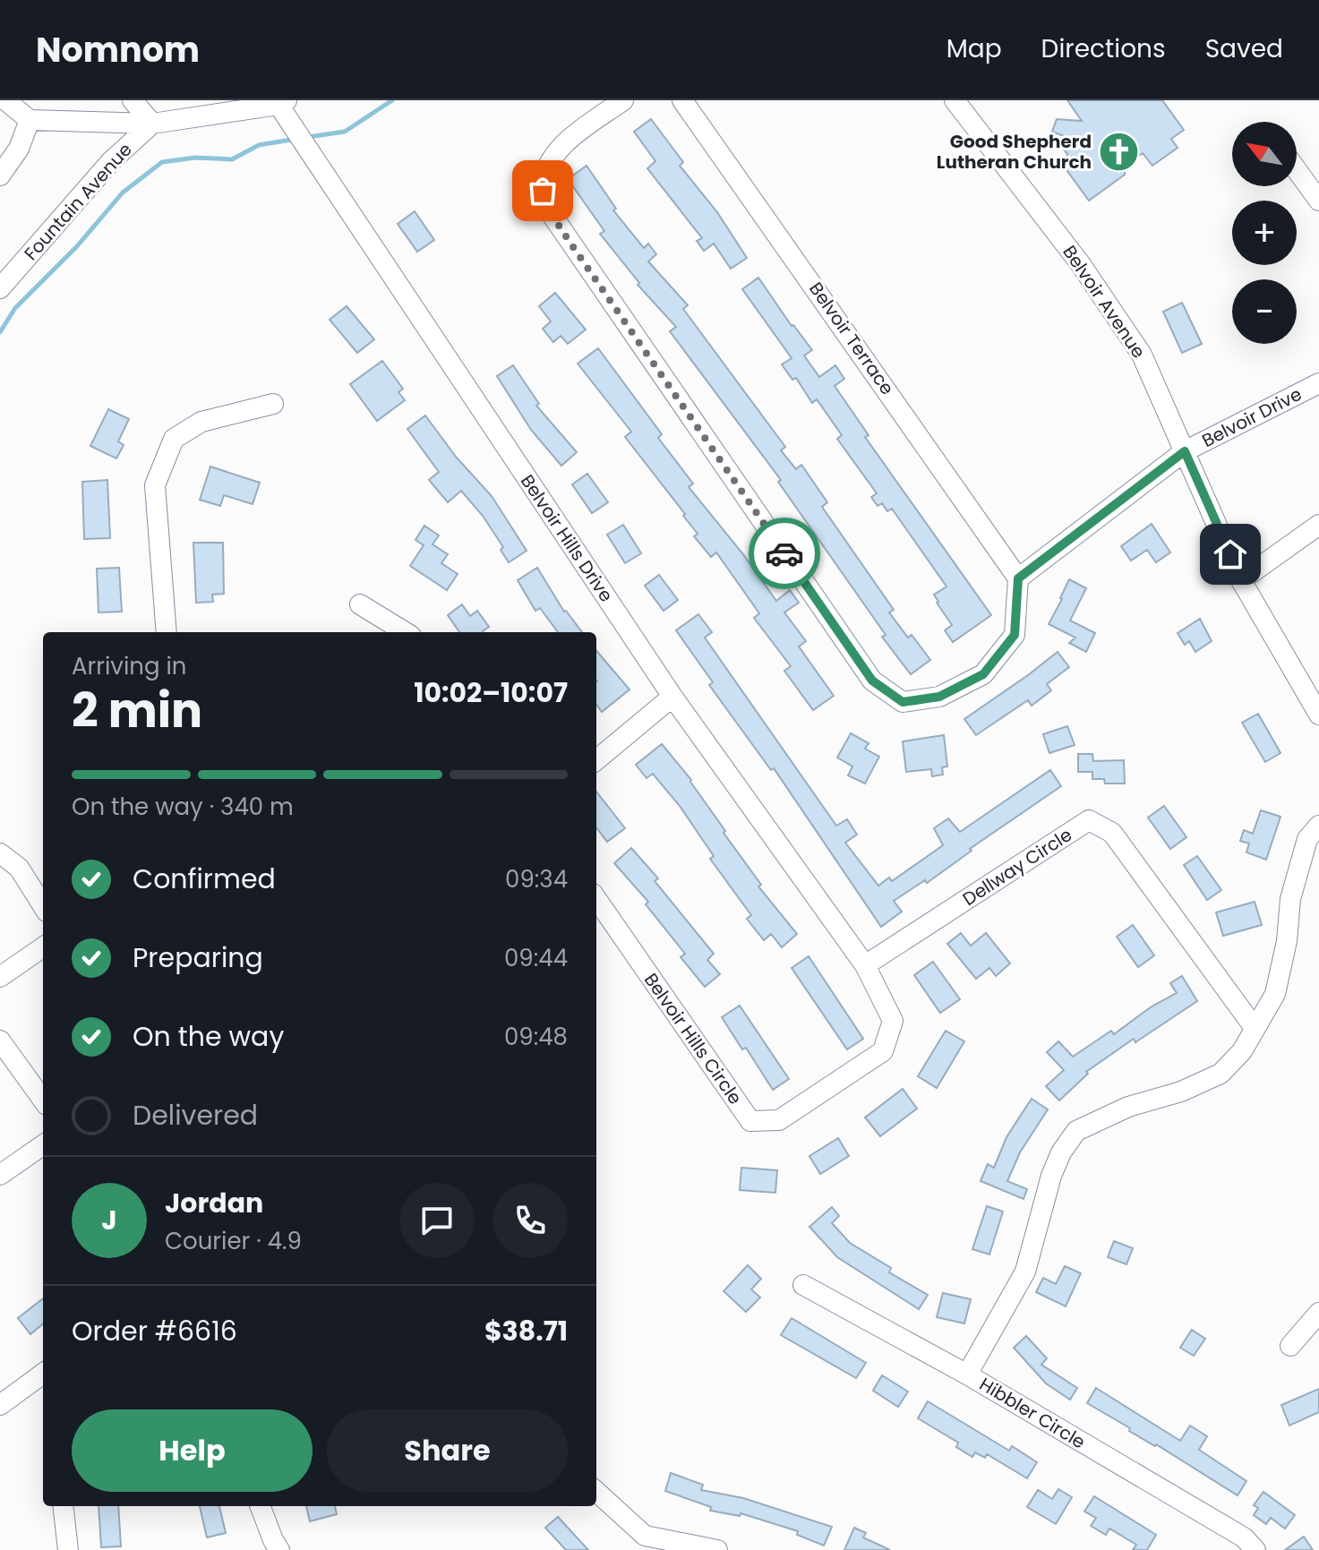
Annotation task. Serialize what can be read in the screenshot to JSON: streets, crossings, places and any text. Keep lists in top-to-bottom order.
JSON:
{
  "streets": {
    "street": [
      "Fountain Avenue",
      "Belvoir Avenue",
      "Belvoir Terrace",
      "Belvoir Drive",
      "Belvoir Hills Drive",
      "Dellway Circle",
      "Belvoir Hills Circle",
      "Hibbler Circle"
    ]
  },
  "crossings": [
    ["Belvoir Avenue", "Belvoir Drive"],
    ["Belvoir Terrace", "Belvoir Drive"],
    ["Belvoir Hills Drive", "Dellway Circle"],
    ["Belvoir Hills Drive", "Belvoir Hills Circle"],
    ["Dellway Circle", "Belvoir Hills Circle"]
  ],
  "places": {
    "church": ["Good Shepherd Lutheran Church"]
  },
  "north": "top left",
  "page": {
    "header": "Nomnom",
    "nav": ["Map", "Directions", "Saved"],
    "map_buttons": ["+", "−"],
    "heading": ["2 min", "Arriving in", "10:02–10:07"],
    "panel": [
      "Jordan",
      "Courier · 4.9",
      "Order #6616",
      "$38.71"
    ],
    "bar": "On the way · 340 m",
    "list": [
      ["Confirmed", "09:34"],
      ["Preparing", "09:44"],
      ["On the way", "09:48"],
      "Delivered"
    ],
    "round": "J",
    "buttons": ["Help", "Share"]
  }
}
